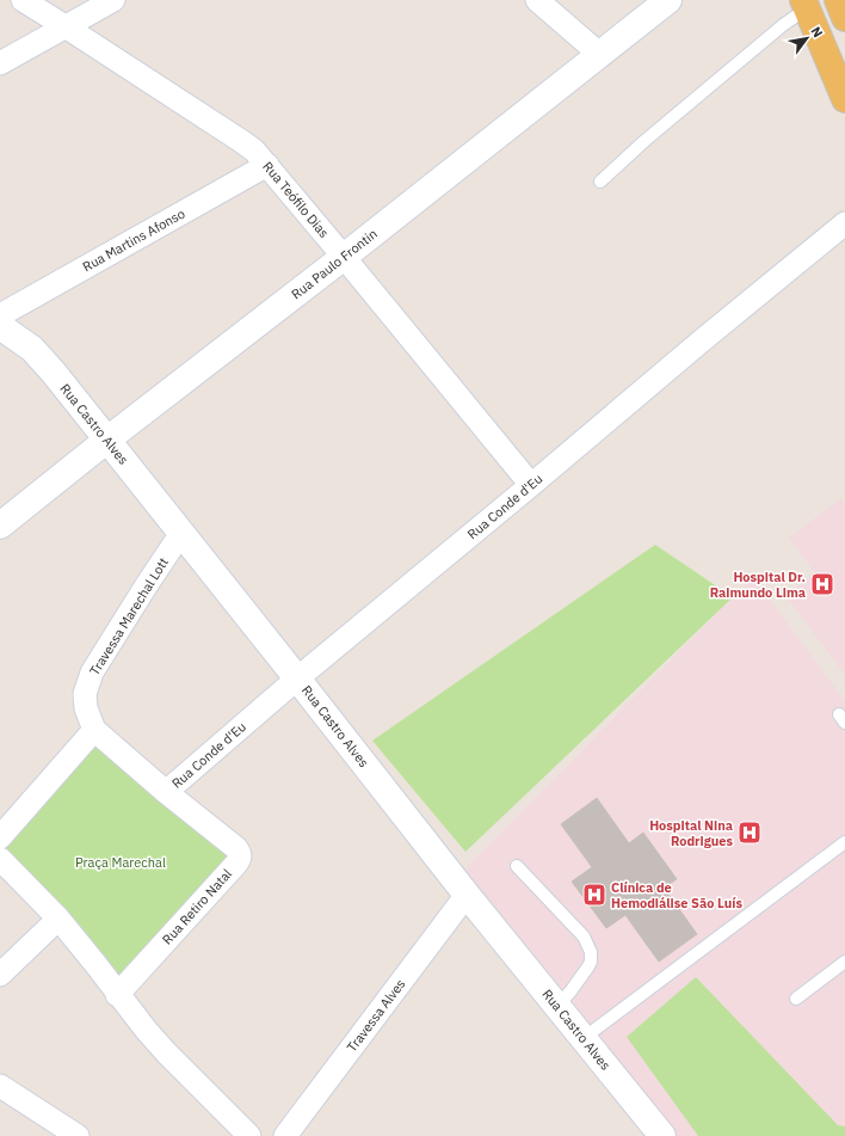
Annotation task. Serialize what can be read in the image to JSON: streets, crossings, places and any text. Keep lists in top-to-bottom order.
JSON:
{
  "streets": {
    "street": [
      "Rua Teófilo Dias",
      "Rua Martins Afonso",
      "Rua Paulo Frontin",
      "Rua Castro Alves",
      "Rua Conde d'Eu",
      "Travessa Marechal Lott",
      "Rua Retiro Natal",
      "Travessa Alves"
    ]
  },
  "crossings": [
    ["Rua Teófilo Dias", "Rua Martins Afonso"],
    ["Rua Teófilo Dias", "Rua Paulo Frontin"],
    ["Rua Teófilo Dias", "Rua Conde d'Eu"],
    ["Rua Paulo Frontin", "Rua Castro Alves"],
    ["Rua Castro Alves", "Rua Conde d'Eu"],
    ["Rua Castro Alves", "Travessa Marechal Lott"],
    ["Rua Castro Alves", "Travessa Alves"],
    ["Rua Conde d'Eu", "Rua Retiro Natal"],
    ["Travessa Marechal Lott", "Rua Retiro Natal"]
  ],
  "parks": ["Praça Marechal"],
  "places": {
    "hospital": ["Hospital Dr. Raimundo Lima", "Hospital Nina Rodrigues", "Clínica de Hemodiálise São Luís"]
  },
  "north": "top right"
}
